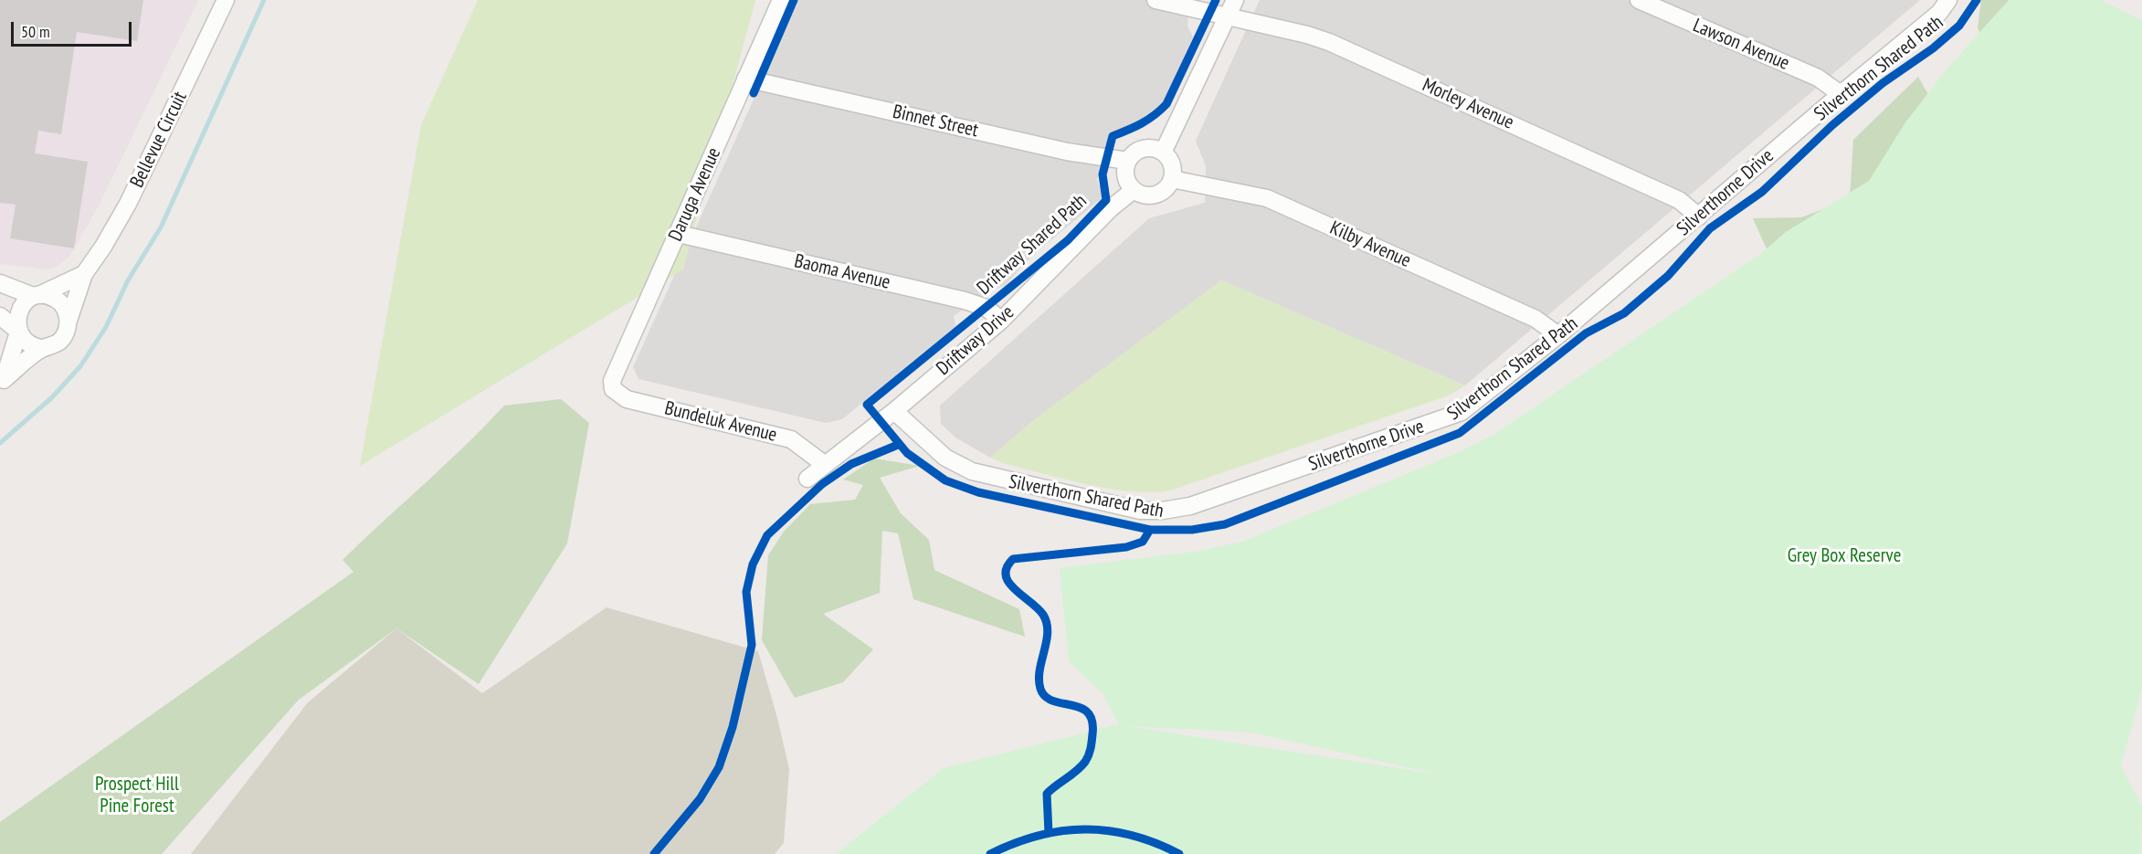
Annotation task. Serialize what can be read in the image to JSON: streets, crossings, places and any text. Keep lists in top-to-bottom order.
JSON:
{
  "streets": {
    "street": [
      "Lawson Avenue",
      "Morley Avenue",
      "Binnet Street",
      "Bellevue Circuit",
      "Silverthorne Drive",
      "Daruga Avenue",
      "Kilby Avenue",
      "Baoma Avenue",
      "Driftway Drive",
      "Bundeluk Avenue"
    ],
    "cycle path": ["Silverthorn Shared Path"]
  },
  "crossings": [
    ["Lawson Avenue", "Silverthorne Drive"],
    ["Morley Avenue", "Silverthorne Drive"],
    ["Binnet Street", "Daruga Avenue"],
    ["Binnet Street", "Kilby Avenue"],
    ["Binnet Street", "Driftway Drive"],
    ["Silverthorne Drive", "Kilby Avenue"],
    ["Silverthorne Drive", "Driftway Drive"],
    ["Daruga Avenue", "Baoma Avenue"],
    ["Daruga Avenue", "Bundeluk Avenue"],
    ["Kilby Avenue", "Driftway Drive"],
    ["Baoma Avenue", "Driftway Drive"],
    ["Driftway Drive", "Bundeluk Avenue"]
  ],
  "parks": ["Grey Box Reserve", "Prospect Hill Pine Forest"],
  "scale_bar": "50 m"
}
